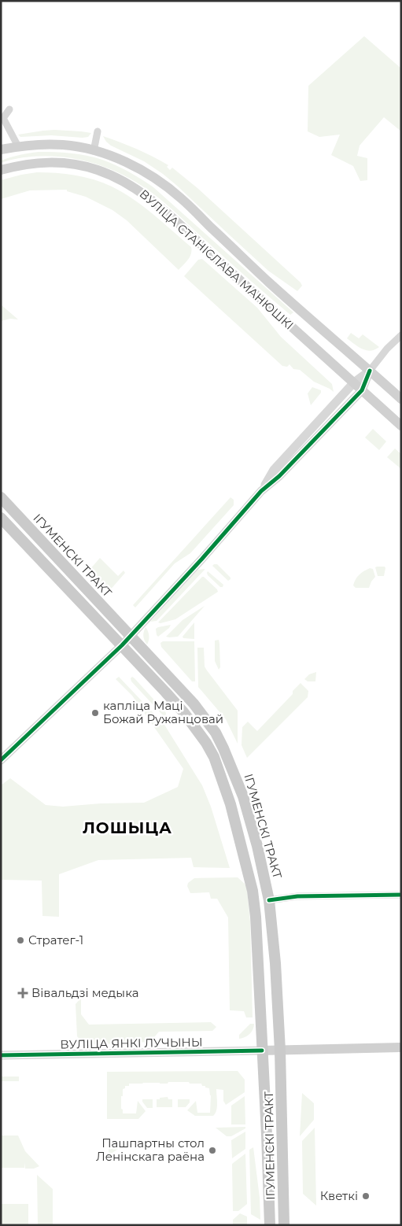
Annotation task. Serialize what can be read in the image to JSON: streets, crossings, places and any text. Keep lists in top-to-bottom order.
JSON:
{
  "streets": {
    "main road": ["ВУЛІЦА СТАНІСЛАВА МАНЮШКІ", "ІГУМЕНСКІ ТРАКТ", "ВУЛІЦА ЯНКІ ЛУЧЫНЫ"]
  },
  "crossings": [
    ["ІГУМЕНСКІ ТРАКТ", "ВУЛІЦА ЯНКІ ЛУЧЫНЫ"]
  ],
  "districts": ["ЛОШЫЦА"],
  "places": {
    "other": [
      "капліца Маці Божай Ружанцовай",
      "Стратег-1",
      "Пашпартны стол Ленінскага раёна",
      "Кветкі"
    ],
    "health": ["Вівальдзі медыка"]
  }
}
